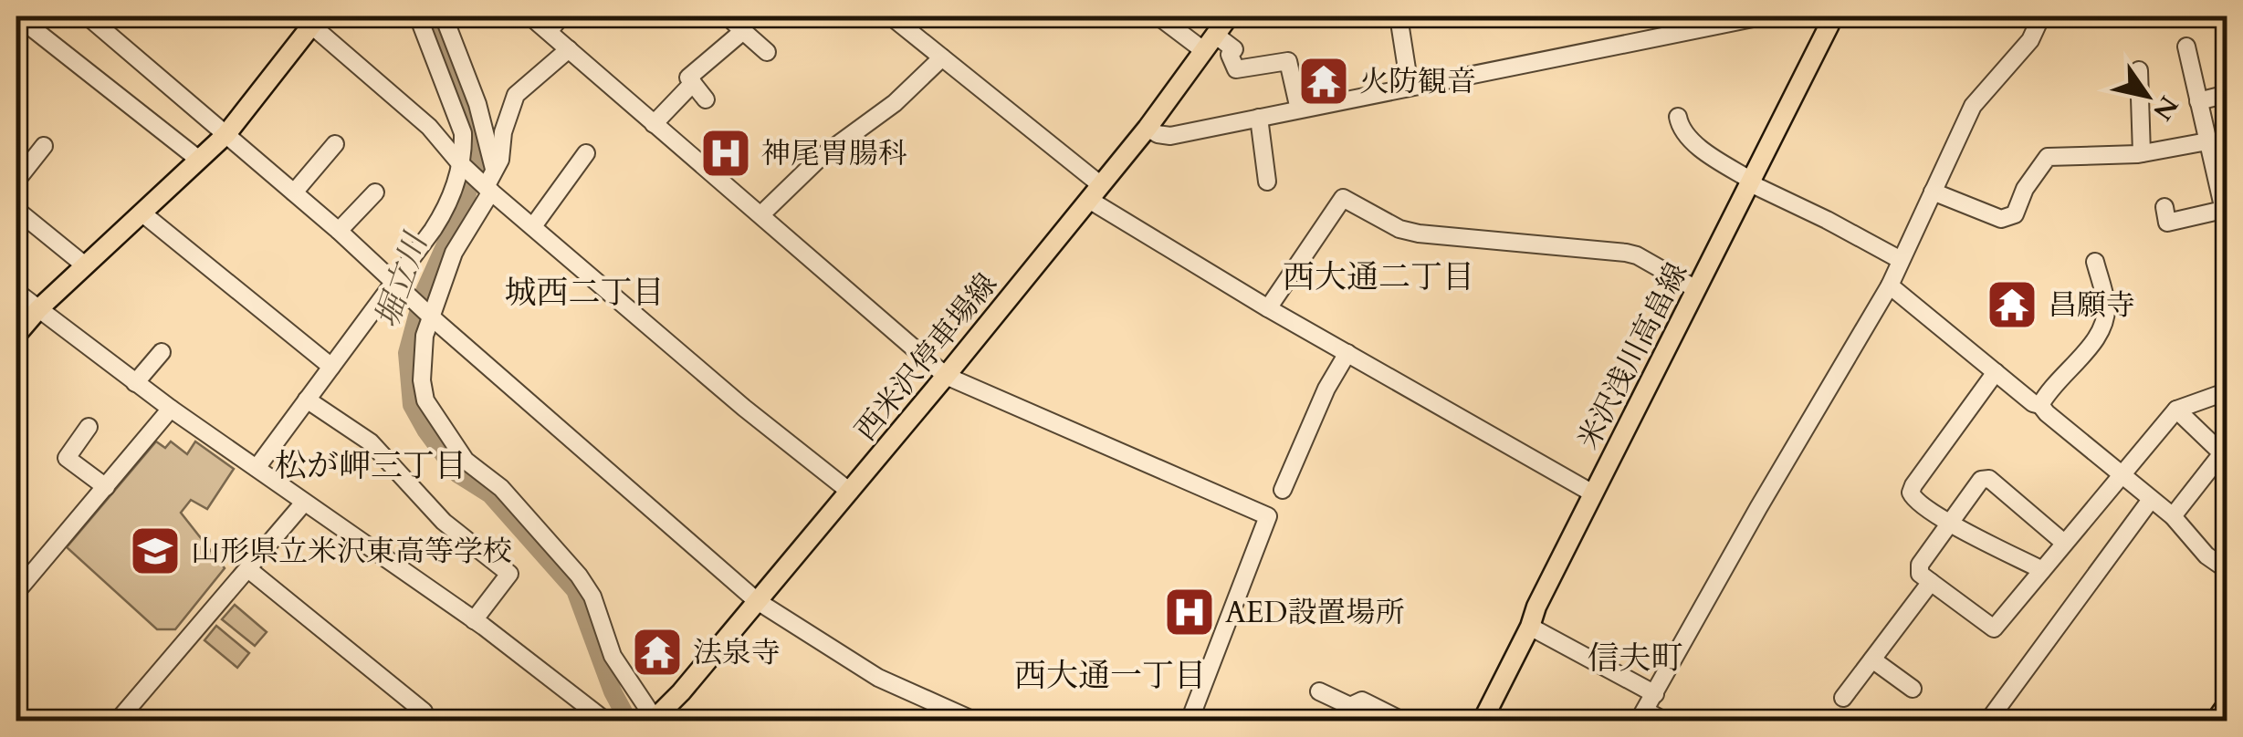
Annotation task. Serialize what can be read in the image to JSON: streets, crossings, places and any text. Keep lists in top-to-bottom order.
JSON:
{
  "streets": {
    "main road": ["米沢浅川高畠線", "西米沢停車場線"]
  },
  "districts": [
    "西大通二丁目",
    "城西二丁目",
    "松が岬三丁目",
    "信夫町",
    "西大通一丁目"
  ],
  "water": ["堀立川"],
  "places": {
    "temple": ["火防観音", "昌願寺", "法泉寺"],
    "hospital": ["神尾胃腸科", "AED設置場所"],
    "school or university": ["山形県立米沢東高等学校"]
  },
  "north": "bottom right"
}
